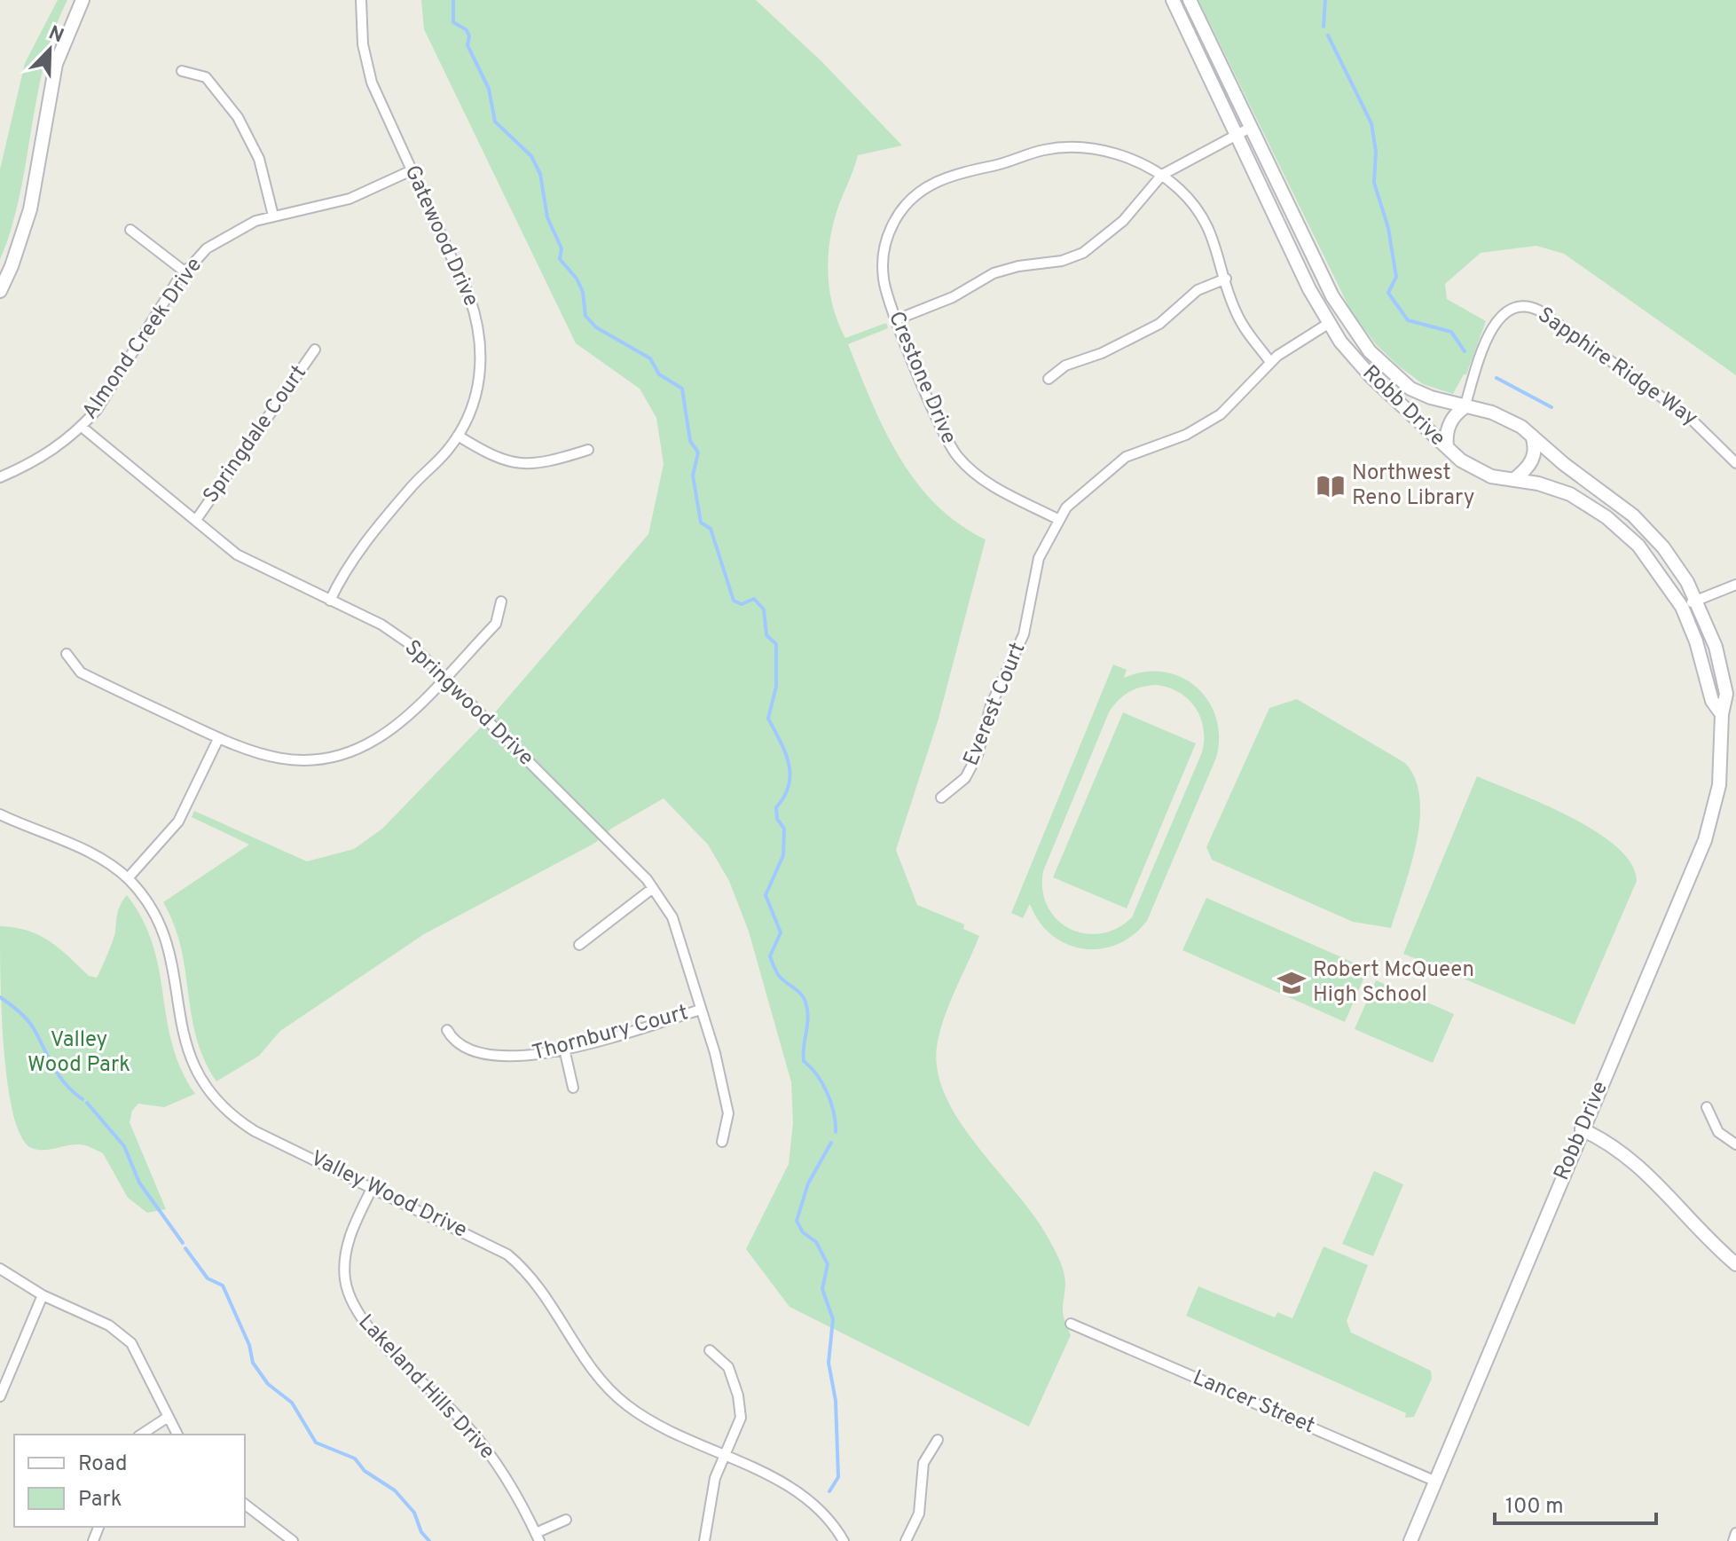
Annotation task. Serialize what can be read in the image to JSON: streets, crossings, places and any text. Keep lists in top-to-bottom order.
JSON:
{
  "streets": {
    "street": [
      "Gatewood Drive",
      "Almond Creek Drive",
      "Sapphire Ridge Way",
      "Crestone Drive",
      "Robb Drive",
      "Springdale Court",
      "Springwood Drive",
      "Everest Court",
      "Thornbury Court",
      "Valley Wood Drive",
      "Lakeland Hills Drive",
      "Lancer Street"
    ]
  },
  "crossings": [
    ["Gatewood Drive", "Almond Creek Drive"],
    ["Gatewood Drive", "Springwood Drive"],
    ["Almond Creek Drive", "Springwood Drive"],
    ["Sapphire Ridge Way", "Robb Drive"],
    ["Crestone Drive", "Everest Court"],
    ["Robb Drive", "Everest Court"],
    ["Robb Drive", "Lancer Street"],
    ["Springdale Court", "Springwood Drive"],
    ["Springwood Drive", "Thornbury Court"],
    ["Valley Wood Drive", "Lakeland Hills Drive"]
  ],
  "parks": ["Valley Wood Park"],
  "places": {
    "library": ["Northwest Reno Library"],
    "school or university": ["Robert McQueen High School"]
  },
  "legend": ["Road", "Park"],
  "scale_bar": "100 m",
  "north": "top right"
}
